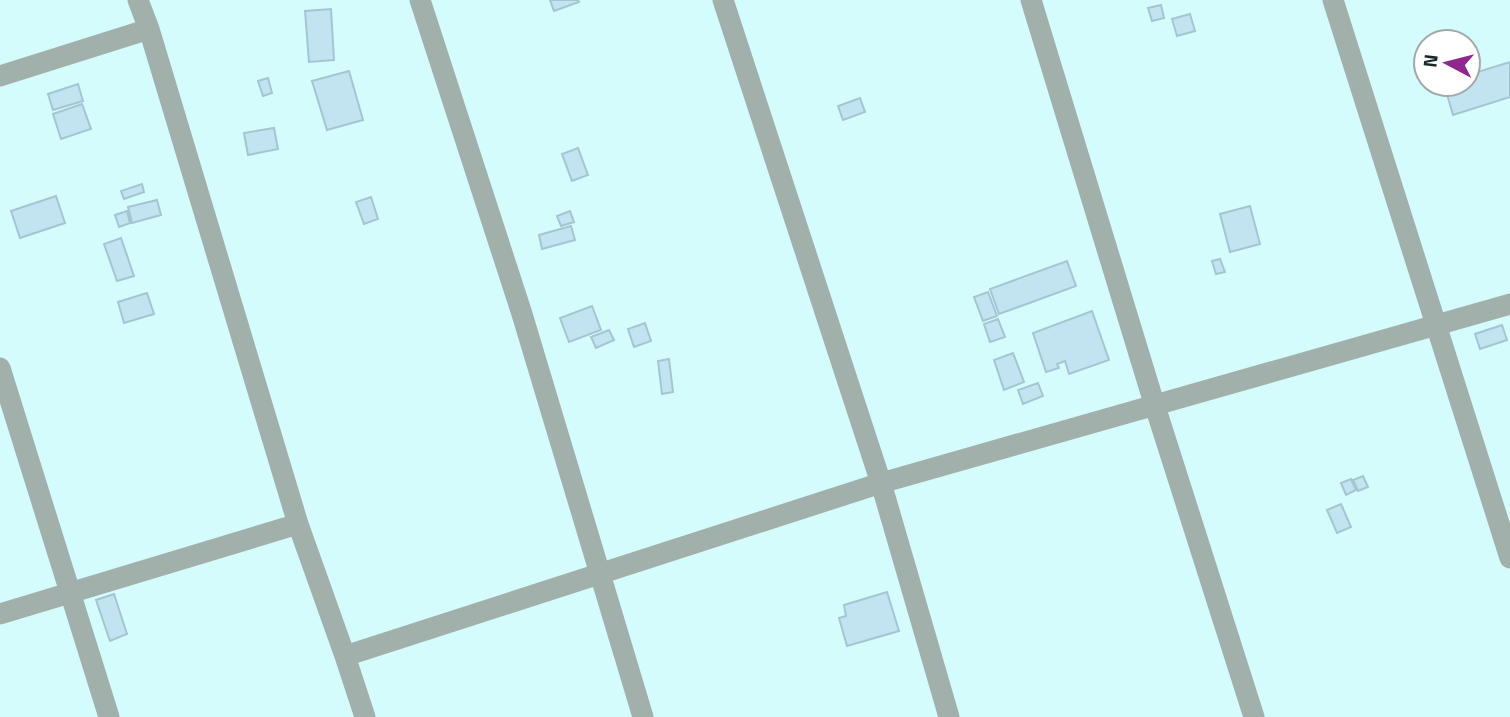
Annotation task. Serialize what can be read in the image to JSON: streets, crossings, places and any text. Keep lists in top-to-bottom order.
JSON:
{
  "north": "left"
}
